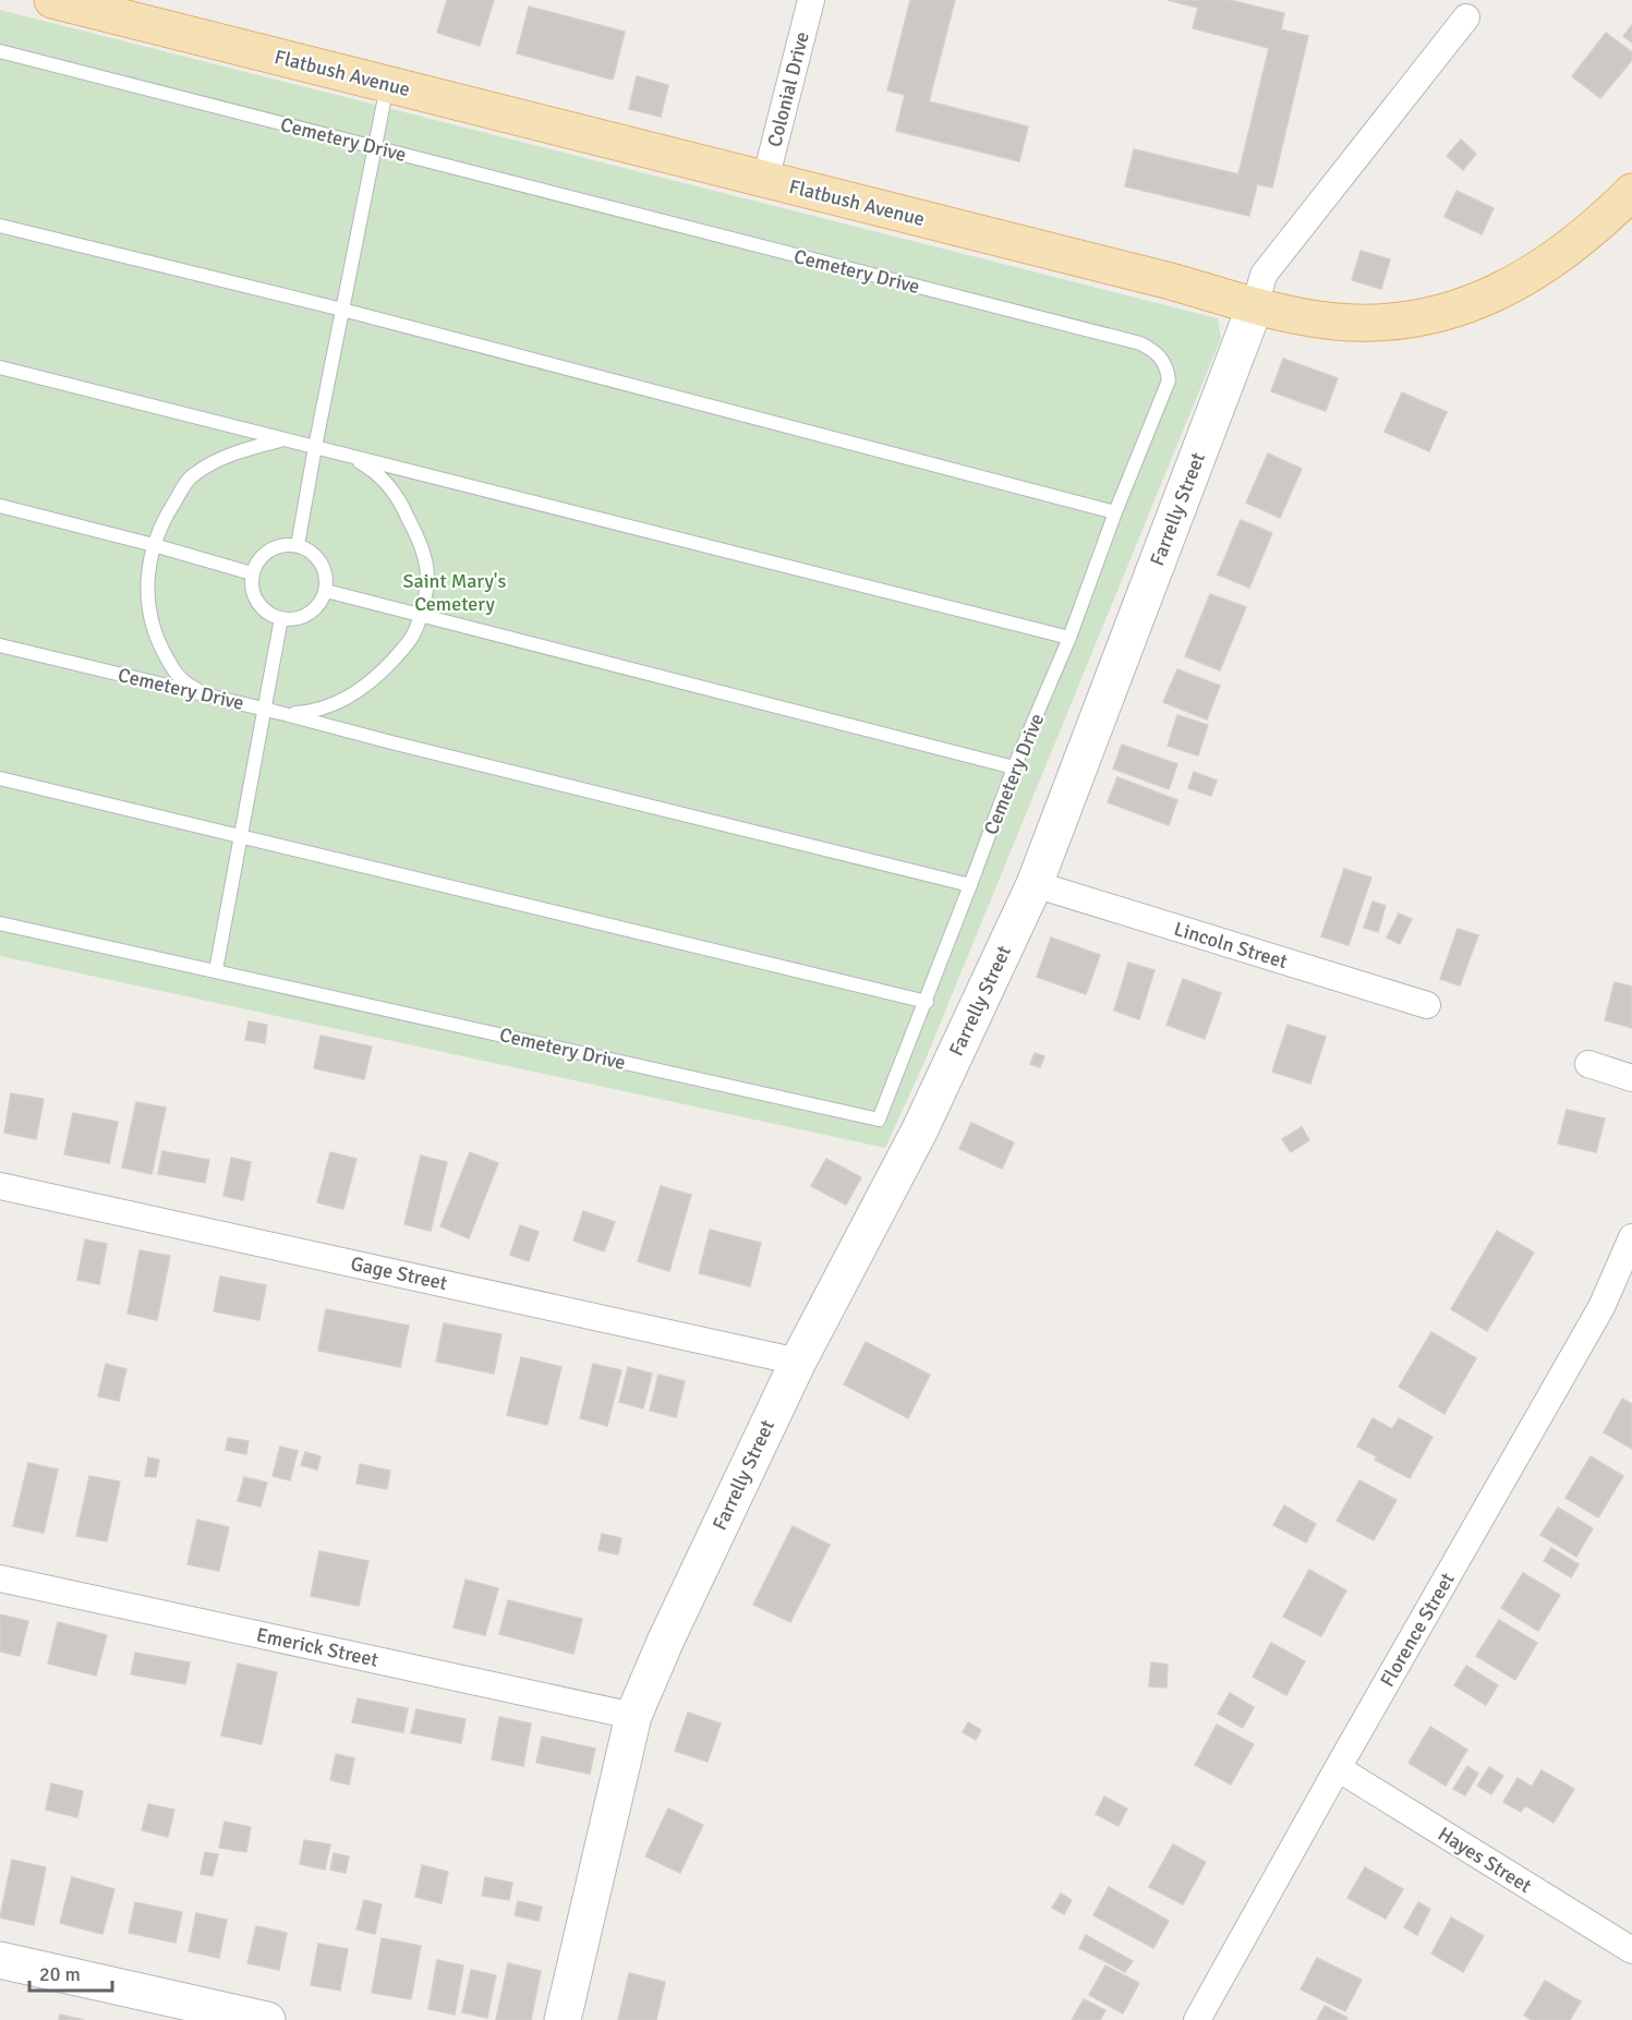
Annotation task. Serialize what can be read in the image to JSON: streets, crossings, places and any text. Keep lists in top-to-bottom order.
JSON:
{
  "streets": {
    "main road": ["Flatbush Avenue"],
    "street": [
      "Colonial Drive",
      "Farrelly Street",
      "Lincoln Street",
      "Gage Street",
      "Florence Street",
      "Emerick Street",
      "Hayes Street"
    ],
    "lane": ["Cemetery Drive"]
  },
  "crossings": [
    ["Flatbush Avenue", "Colonial Drive"],
    ["Flatbush Avenue", "Farrelly Street"],
    ["Farrelly Street", "Lincoln Street"],
    ["Farrelly Street", "Gage Street"],
    ["Farrelly Street", "Emerick Street"],
    ["Florence Street", "Hayes Street"]
  ],
  "parks": ["Saint Mary's Cemetery"],
  "scale_bar": "20 m"
}
